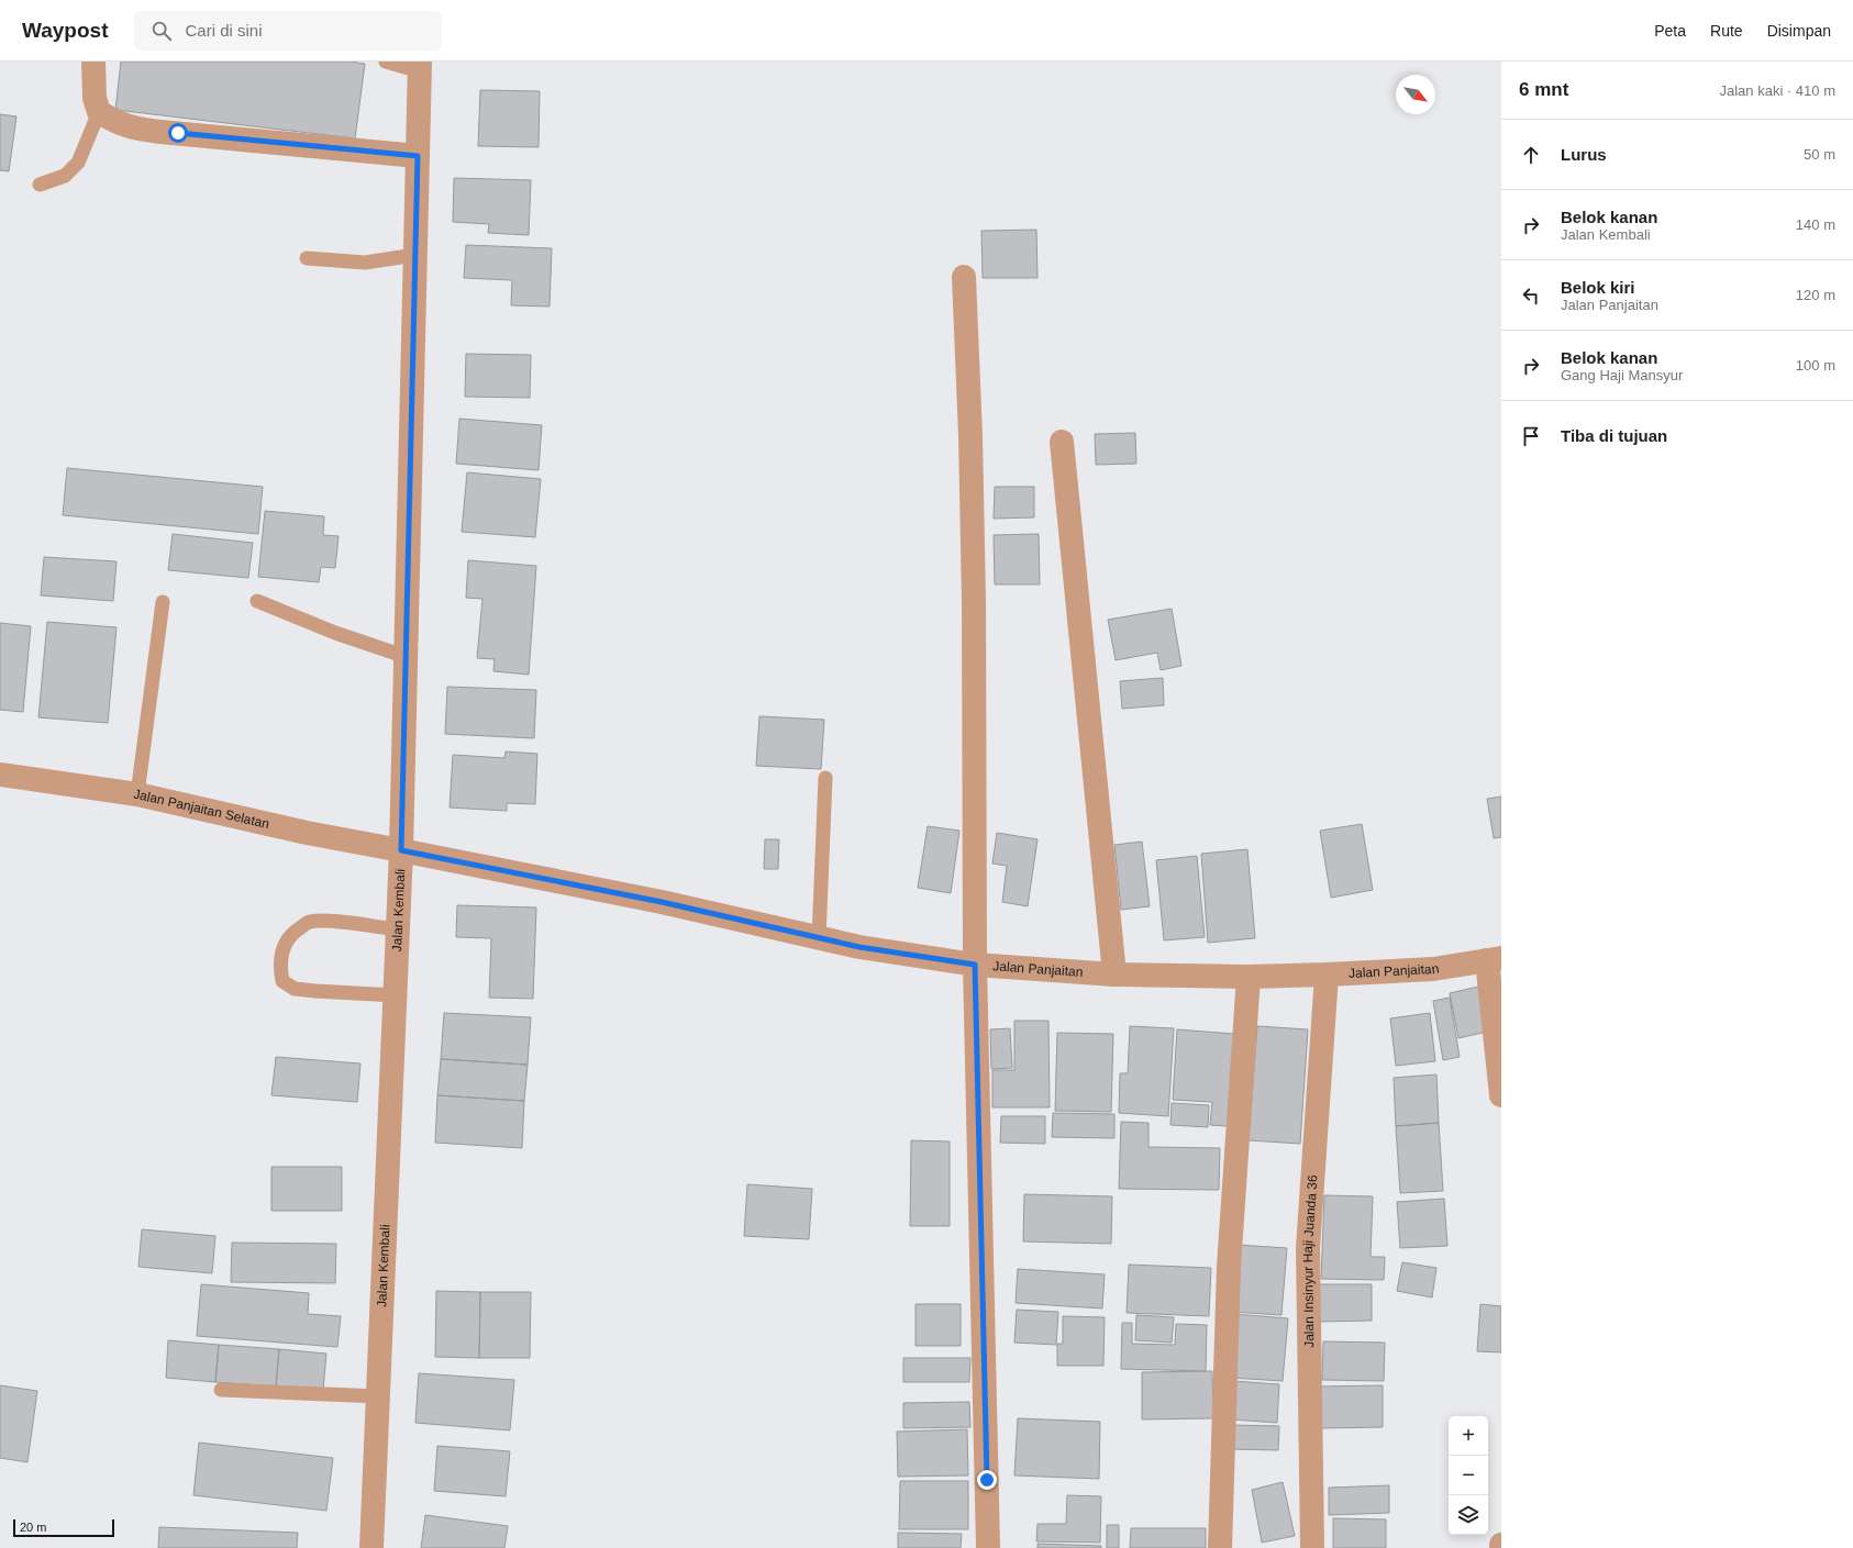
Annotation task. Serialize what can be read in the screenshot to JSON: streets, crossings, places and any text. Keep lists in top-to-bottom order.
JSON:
{
  "streets": {
    "street": [
      "Jalan Panjaitan Selatan",
      "Jalan Kembali",
      "Jalan Panjaitan",
      "Jalan Insinyur Haji Juanda 36"
    ]
  },
  "crossings": [
    ["Jalan Panjaitan Selatan", "Jalan Kembali"],
    ["Jalan Panjaitan Selatan", "Jalan Panjaitan"],
    ["Jalan Kembali", "Jalan Panjaitan"],
    ["Jalan Panjaitan", "Jalan Insinyur Haji Juanda 36"]
  ],
  "scale_bar": "20 m",
  "north": "bottom right",
  "page": {
    "header": "Waypost",
    "search": "Cari di sini",
    "nav": ["Peta", "Rute", "Disimpan"],
    "heading": ["6 mnt", "Jalan kaki · 410 m"],
    "list": [
      ["Lurus", "50 m"],
      ["Belok kanan", "Jalan Kembali", "140 m"],
      ["Belok kiri", "Jalan Panjaitan", "120 m"],
      ["Belok kanan", "Gang Haji Mansyur", "100 m"],
      "Tiba di tujuan"
    ],
    "map_buttons": ["+", "−"],
    "scale": "20 m"
  }
}
